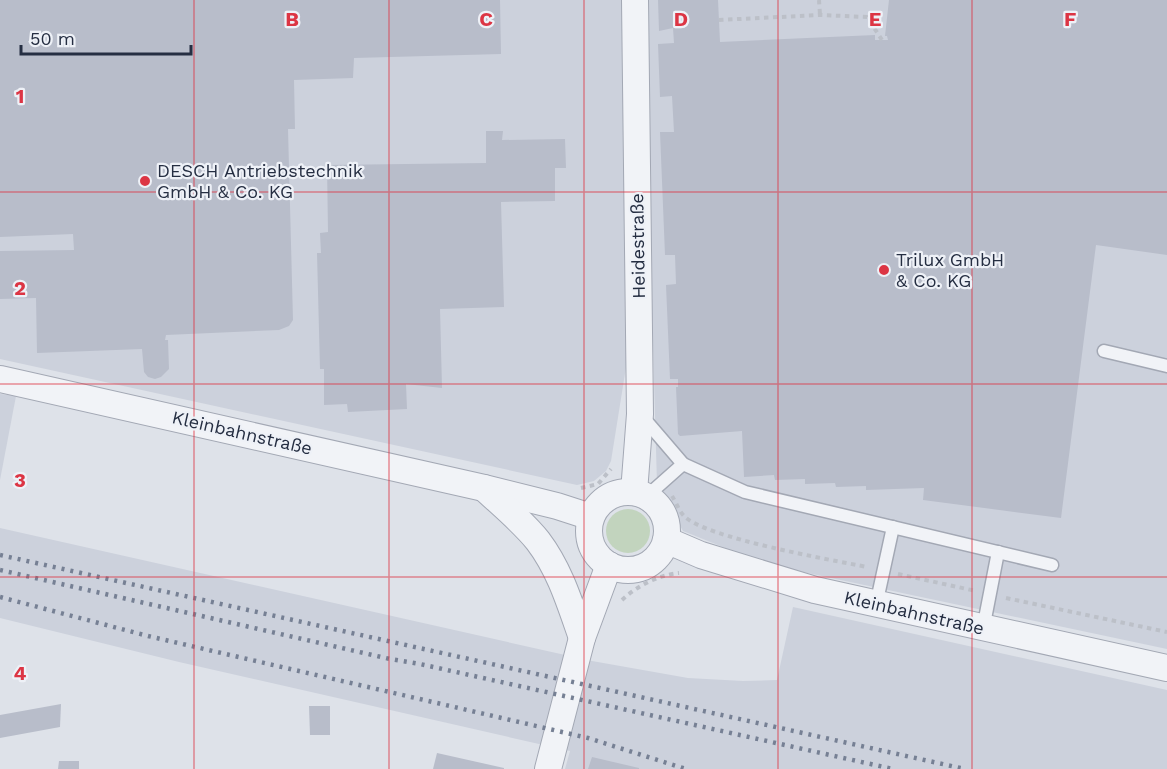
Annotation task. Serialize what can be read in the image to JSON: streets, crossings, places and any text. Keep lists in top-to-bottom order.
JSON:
{
  "streets": {
    "street": ["Heidestraße", "Kleinbahnstraße"]
  },
  "crossings": [
    ["Heidestraße", "Kleinbahnstraße"]
  ],
  "places": ["DESCH Antriebstechnik GmbH & Co. KG", "Trilux GmbH & Co. KG"],
  "scale_bar": "50 m",
  "grid": {
    "columns": [
      "B",
      "C",
      "D",
      "E",
      "F"
    ],
    "rows": [
      "1",
      "2",
      "3",
      "4"
    ]
  }
}
